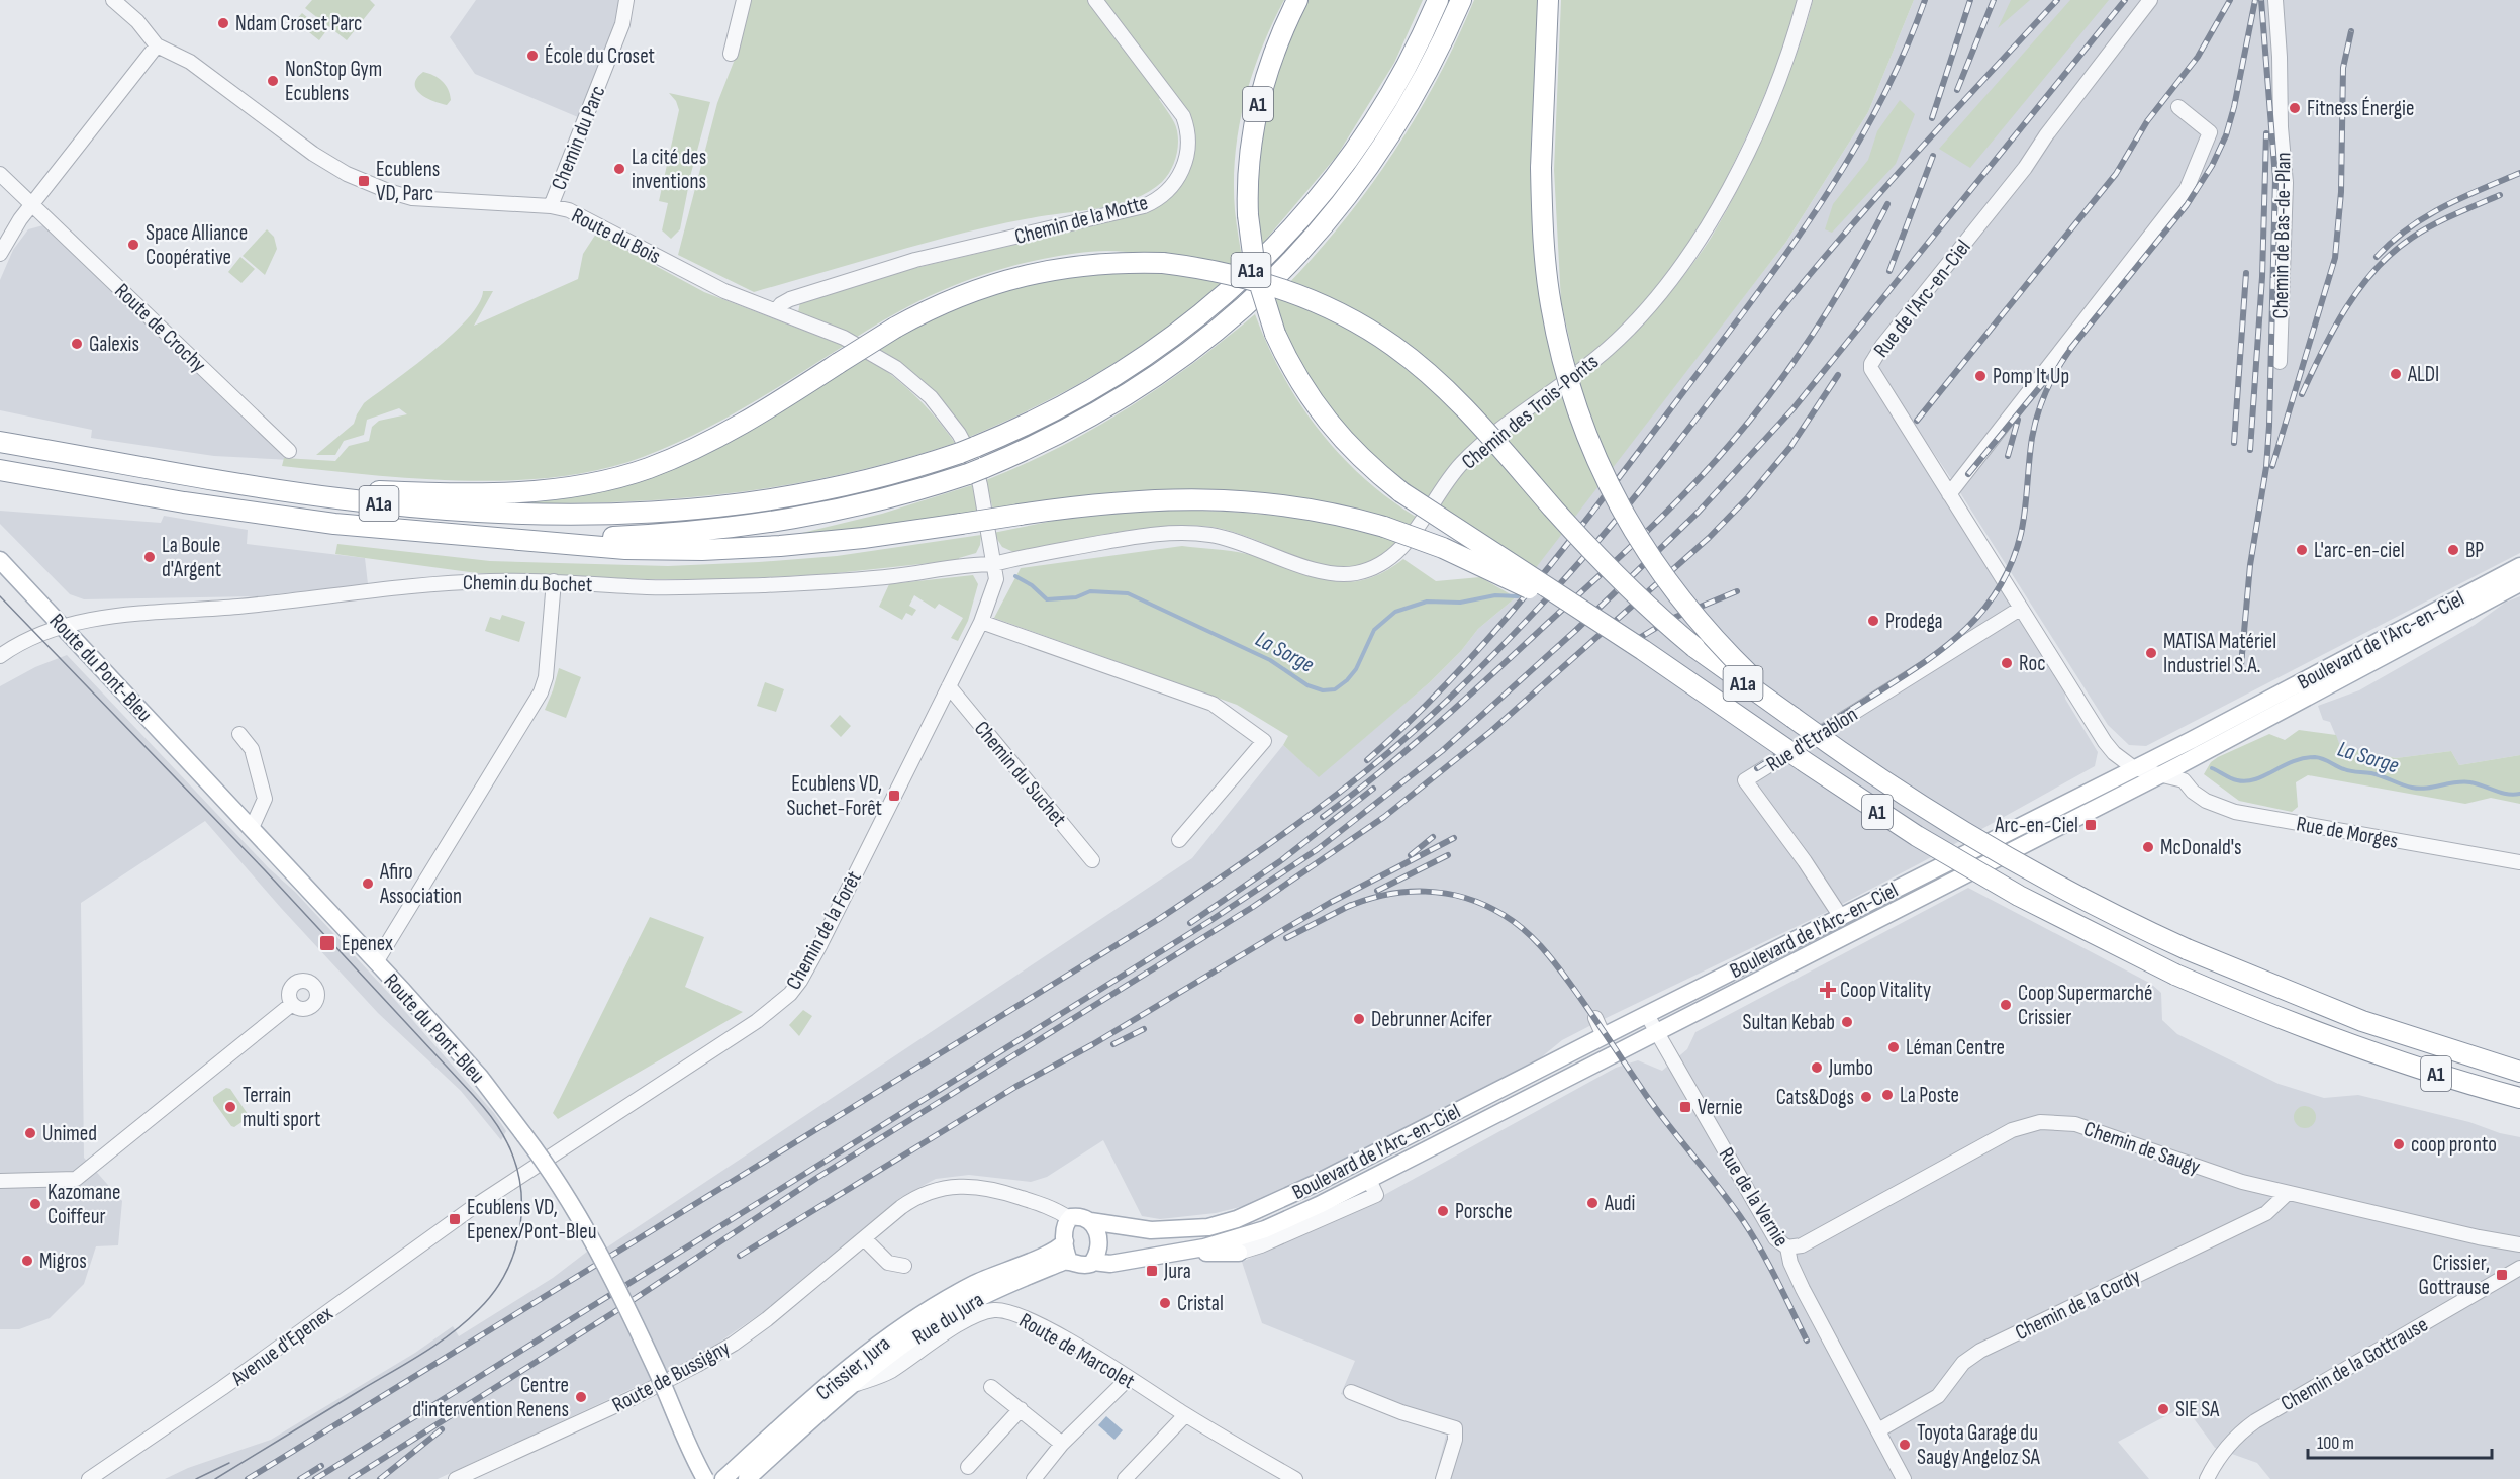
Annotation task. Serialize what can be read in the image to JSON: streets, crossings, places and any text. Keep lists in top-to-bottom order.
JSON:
{
  "streets": {
    "highway": ["A1", "A1a"],
    "main road": [
      "Boulevard de l'Arc-en-Ciel",
      "Route du Pont-Bleu",
      "Rue du Jura",
      "Crissier, Jura",
      "Route de Bussigny"
    ],
    "street": [
      "Chemin du Parc",
      "Chemin de la Motte",
      "Route du Bois",
      "Chemin de Bas-de-Plan",
      "Rue de l'Arc-en-Ciel",
      "Route de Crochy",
      "Chemin des Trois-Ponts",
      "Chemin du Bochet",
      "Rue d'Etrablon",
      "Chemin du Suchet",
      "Rue de Morges",
      "Chemin de la Forêt",
      "Chemin de Saugy",
      "Rue de la Vernie",
      "Chemin de la Cordy",
      "Avenue d'Epenex",
      "Route de Marcolet",
      "Chemin de la Gottrause"
    ]
  },
  "crossings": [
    ["A1", "A1a"],
    ["Chemin du Parc", "Route du Bois"],
    ["Chemin de la Motte", "Route du Bois"],
    ["Route du Bois", "Chemin des Trois-Ponts"],
    ["Route du Bois", "Chemin du Bochet"],
    ["Route du Bois", "Chemin de la Forêt"],
    ["Chemin des Trois-Ponts", "Chemin du Bochet"],
    ["Chemin des Trois-Ponts", "Chemin de la Forêt"],
    ["Chemin du Bochet", "Route du Pont-Bleu"],
    ["Chemin du Bochet", "Chemin de la Forêt"],
    ["Boulevard de l'Arc-en-Ciel", "Rue d'Etrablon"],
    ["Boulevard de l'Arc-en-Ciel", "Rue de Morges"],
    ["Boulevard de l'Arc-en-Ciel", "Rue de la Vernie"],
    ["Boulevard de l'Arc-en-Ciel", "Rue du Jura"],
    ["Boulevard de l'Arc-en-Ciel", "Crissier, Jura"],
    ["Boulevard de l'Arc-en-Ciel", "Route de Bussigny"],
    ["Chemin du Suchet", "Chemin de la Forêt"],
    ["Chemin de la Forêt", "Avenue d'Epenex"],
    ["Chemin de Saugy", "Rue de la Vernie"],
    ["Chemin de Saugy", "Chemin de la Cordy"],
    ["Rue de la Vernie", "Chemin de la Cordy"],
    ["Rue du Jura", "Route de Marcolet"],
    ["Rue du Jura", "Crissier, Jura"],
    ["Rue du Jura", "Route de Bussigny"],
    ["Crissier, Jura", "Route de Bussigny"]
  ],
  "water": ["La Sorge"],
  "places": {
    "other": [
      "Ndam Croset Parc",
      "École du Croset",
      "NonStop Gym Ecublens",
      "Fitness Énergie",
      "La cité des inventions",
      "Space Alliance Coopérative",
      "Galexis",
      "ALDI",
      "Pomp It Up",
      "L'arc-en-ciel",
      "BP",
      "La Boule d'Argent",
      "Prodega",
      "MATISA Matériel Industriel S.A.",
      "Roc",
      "McDonald's",
      "Afiro Association",
      "Coop Supermarché Crissier",
      "Debrunner Acifer",
      "Sultan Kebab",
      "Léman Centre",
      "Jumbo",
      "La Poste",
      "Cats&Dogs",
      "Terrain multi sport",
      "Unimed",
      "coop pronto",
      "Audi",
      "Kazomane Coiffeur",
      "Porsche",
      "Migros",
      "Cristal",
      "Centre d'intervention Renens",
      "SIE SA",
      "Toyota Garage du Saugy Angeloz SA"
    ],
    "transit": [
      "Ecublens VD, Parc",
      "Ecublens VD, Suchet-Forêt",
      "Arc-en-Ciel",
      "Epenex",
      "Vernie",
      "Ecublens VD, Epenex/Pont-Bleu",
      "Jura",
      "Crissier, Gottrause"
    ],
    "health": ["Coop Vitality"]
  },
  "scale_bar": "100 m"
}
